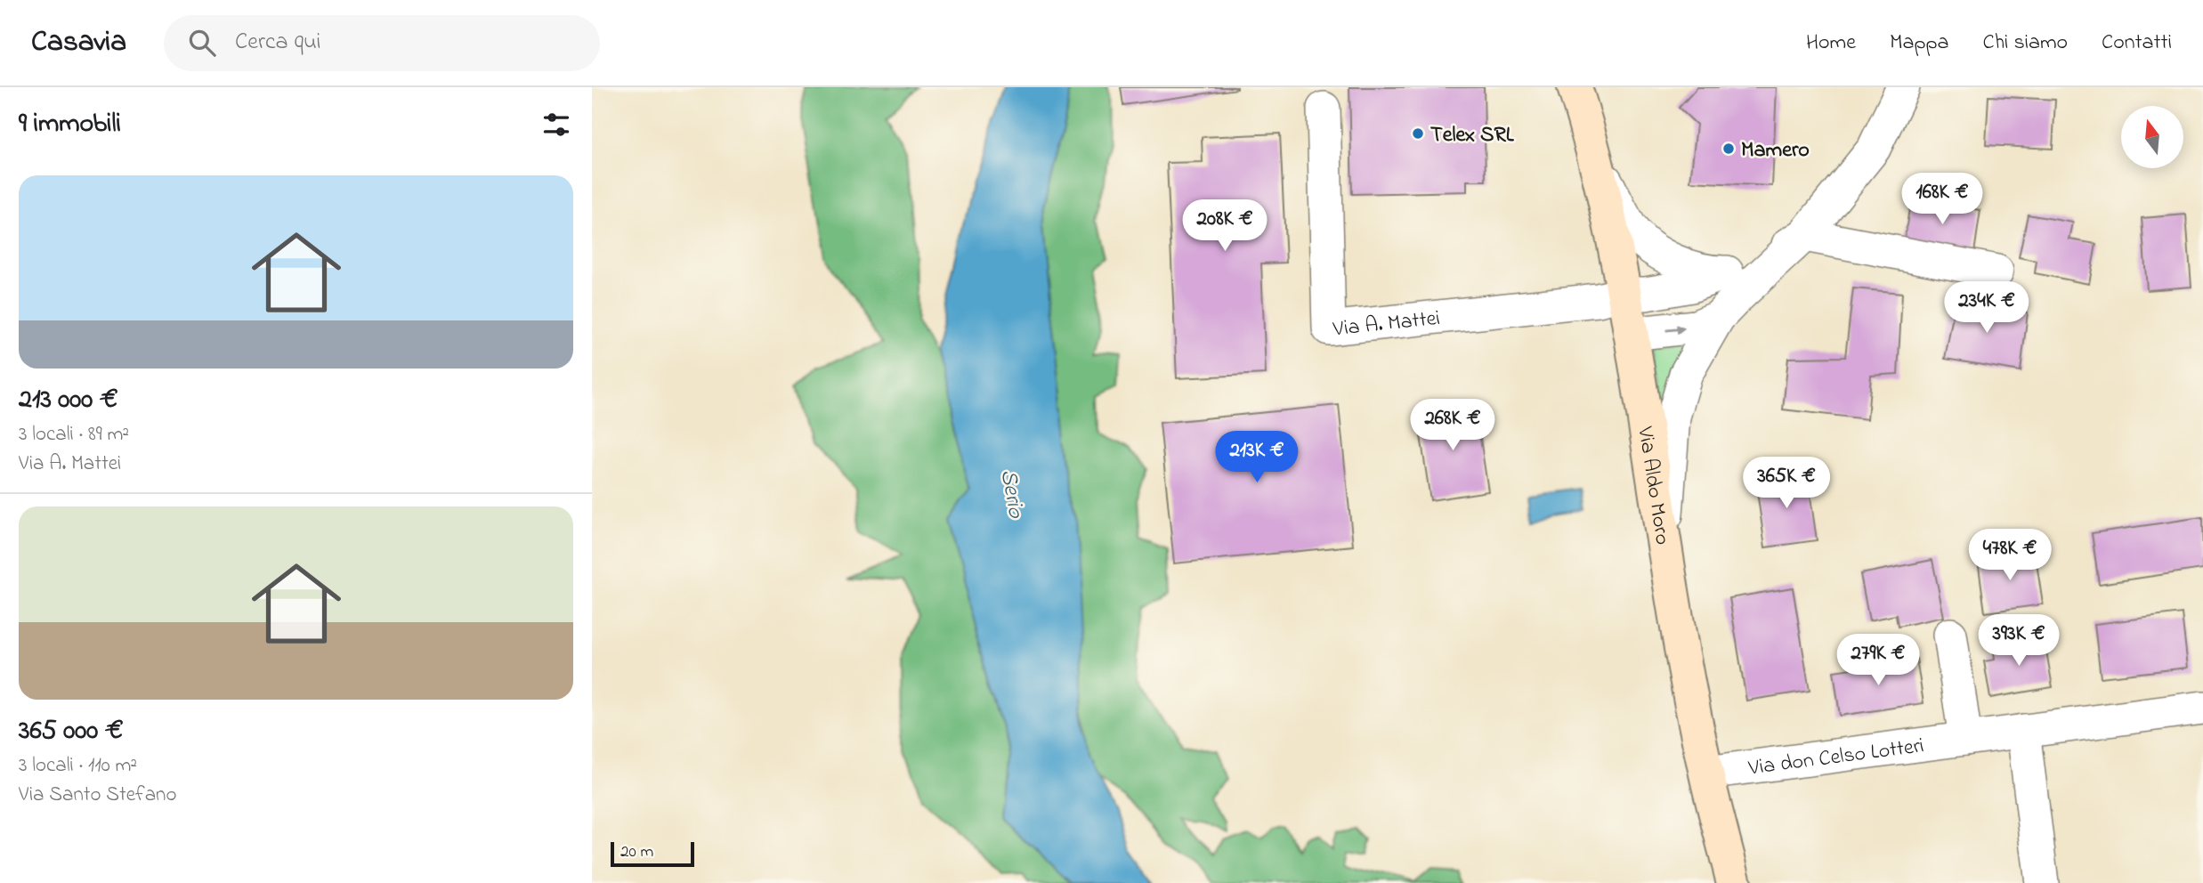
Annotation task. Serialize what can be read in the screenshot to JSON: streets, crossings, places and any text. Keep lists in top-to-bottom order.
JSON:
{
  "streets": {
    "street": ["Via A. Mattei", "Via Aldo Moro", "Via don Celso Lotteri"]
  },
  "crossings": [
    ["Via A. Mattei", "Via Aldo Moro"],
    ["Via Aldo Moro", "Via don Celso Lotteri"]
  ],
  "water": ["Serio"],
  "places": ["Telex SRL", "Mamero"],
  "scale_bar": "20 m",
  "north": "top",
  "page": {
    "header": "Casavia",
    "search": "Cerca qui",
    "nav": [
      "Home",
      "Mappa",
      "Chi siamo",
      "Contatti"
    ],
    "heading": "9 immobili",
    "list": [
      {
        "name": "213 000 €",
        "note": "3 locali · 89 m² · Via A. Mattei"
      },
      {
        "name": "365 000 €",
        "note": "3 locali · 110 m² · Via Santo Stefano"
      }
    ],
    "price": [
      "168K €",
      "208K €",
      "234K €",
      "268K €",
      "213K €",
      "365K €",
      "478K €",
      "393K €",
      "279K €"
    ],
    "scale": "20 m"
  }
}
